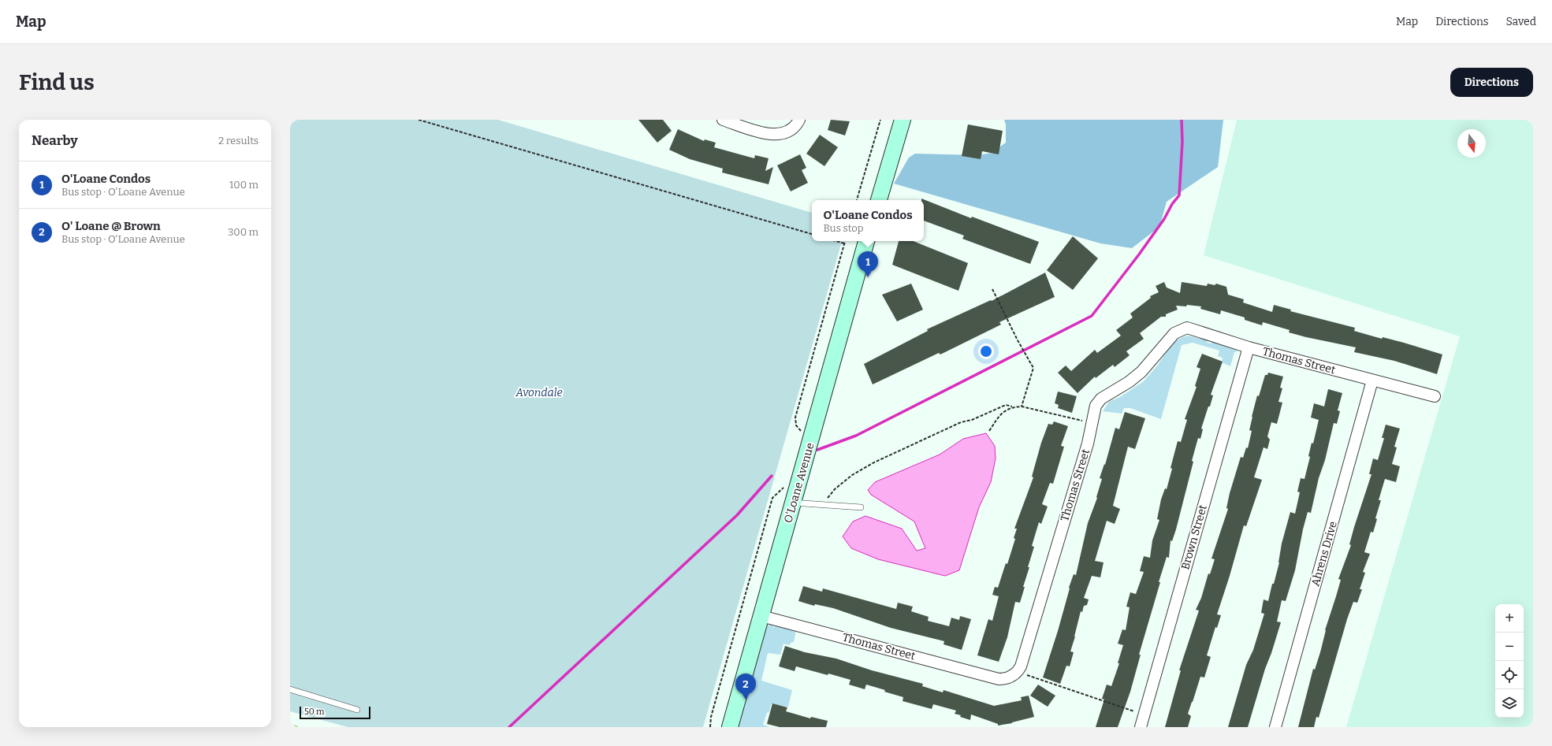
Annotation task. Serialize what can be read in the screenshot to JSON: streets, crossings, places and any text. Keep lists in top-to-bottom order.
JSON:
{
  "streets": {
    "street": [
      "Thomas Street",
      "O'Loane Avenue",
      "Brown Street",
      "Ahrens Drive"
    ]
  },
  "crossings": [
    ["Thomas Street", "O'Loane Avenue"],
    ["Thomas Street", "Brown Street"],
    ["Thomas Street", "Ahrens Drive"]
  ],
  "parks": ["Avondale"],
  "scale_bar": "50 m",
  "north": "bottom",
  "page": {
    "header": "Map",
    "nav": ["Map", "Directions", "Saved"],
    "buttons": "Directions",
    "title": "Find us",
    "heading": ["Nearby", "2 results"],
    "list": [
      {
        "mark": "1",
        "name": "O'Loane Condos",
        "note": "Bus stop · O'Loane Avenue",
        "value": "100 m"
      },
      {
        "mark": "2",
        "name": "O' Loane @ Brown",
        "note": "Bus stop · O'Loane Avenue",
        "value": "300 m"
      }
    ],
    "popup": ["O'Loane Condos", "Bus stop"],
    "pins": ["1", "2"],
    "map_buttons": ["+", "−"],
    "scale": "50 m"
  }
}
